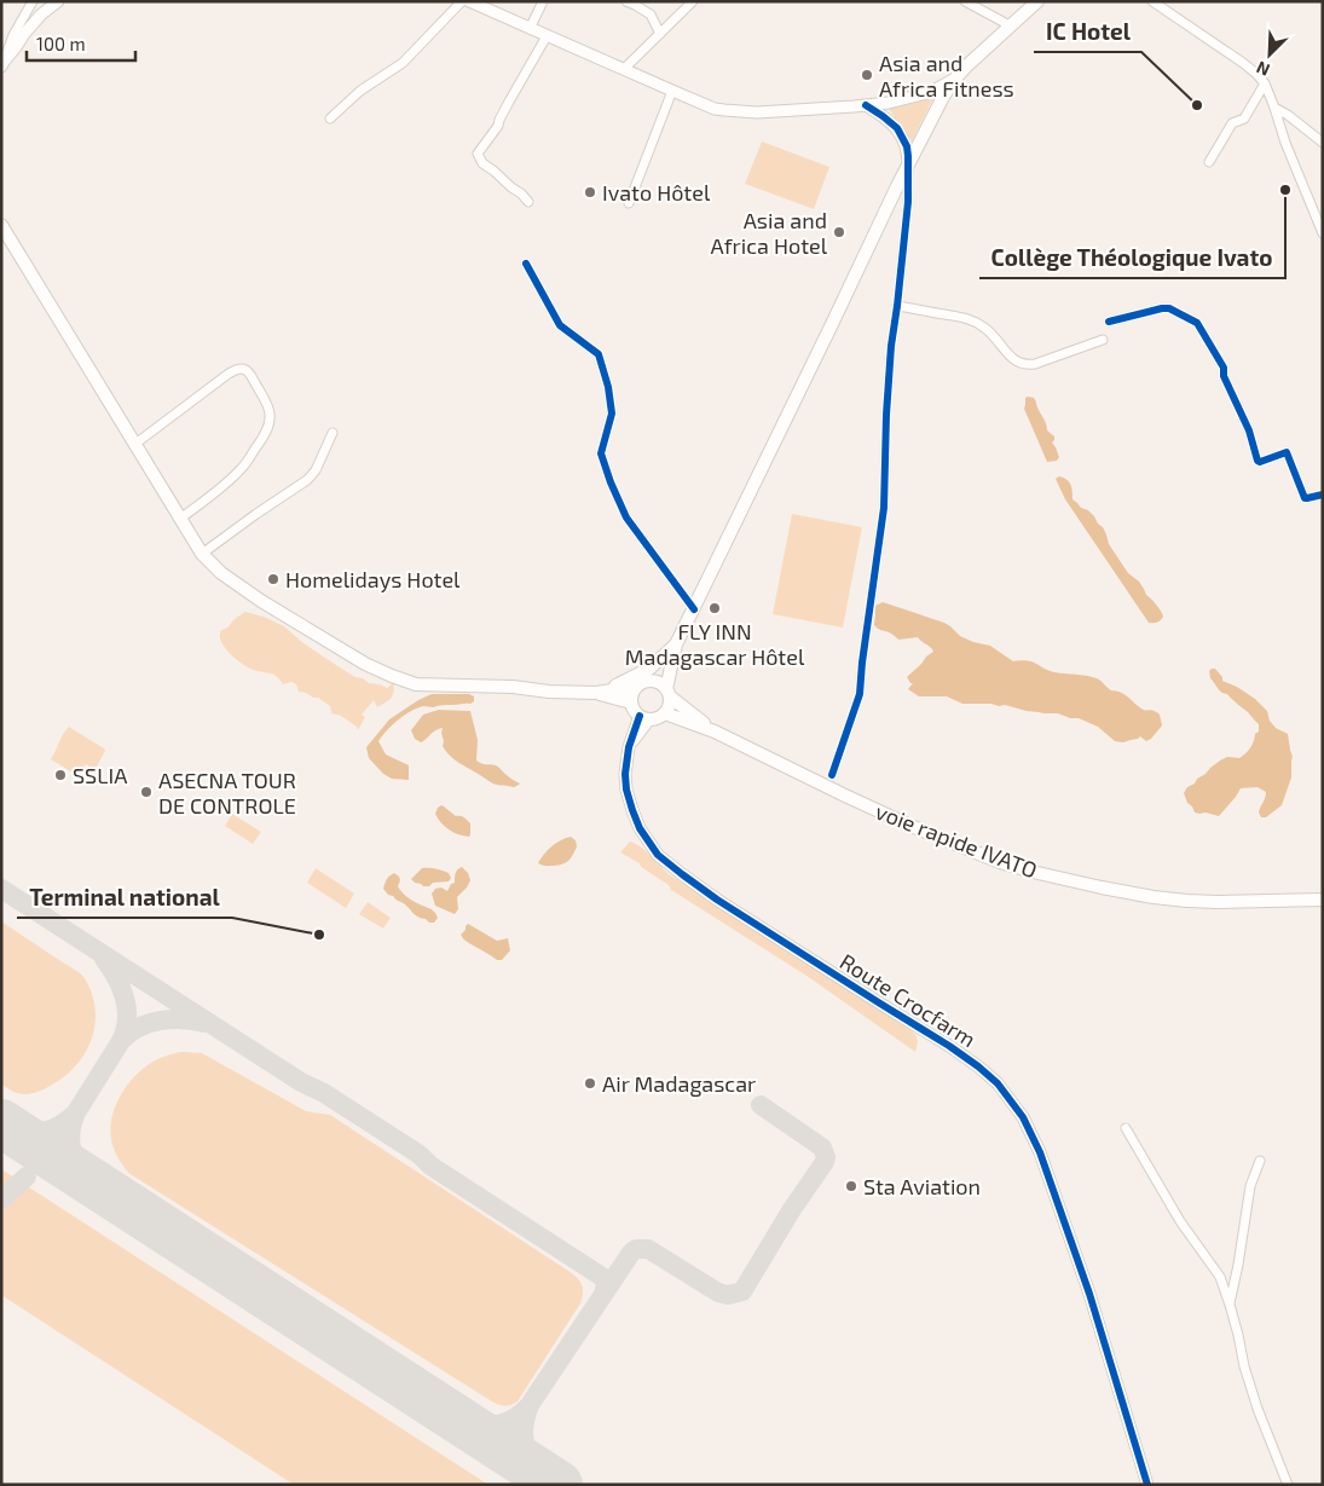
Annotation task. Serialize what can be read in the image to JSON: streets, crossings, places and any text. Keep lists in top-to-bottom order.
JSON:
{
  "streets": {
    "main road": ["voie rapide IVATO"],
    "street": ["Route Crocfarm"]
  },
  "places": [
    "Asia and Africa Fitness",
    "IC Hotel",
    "Collège Théologique Ivato",
    "Ivato Hôtel",
    "Asia and Africa Hotel",
    "Homelidays Hotel",
    "FLY INN Madagascar Hôtel",
    "SSLIA",
    "ASECNA TOUR DE CONTROLE",
    "Terminal national",
    "Air Madagascar",
    "Sta Aviation"
  ],
  "scale_bar": "100 m",
  "north": "bottom left"
}
